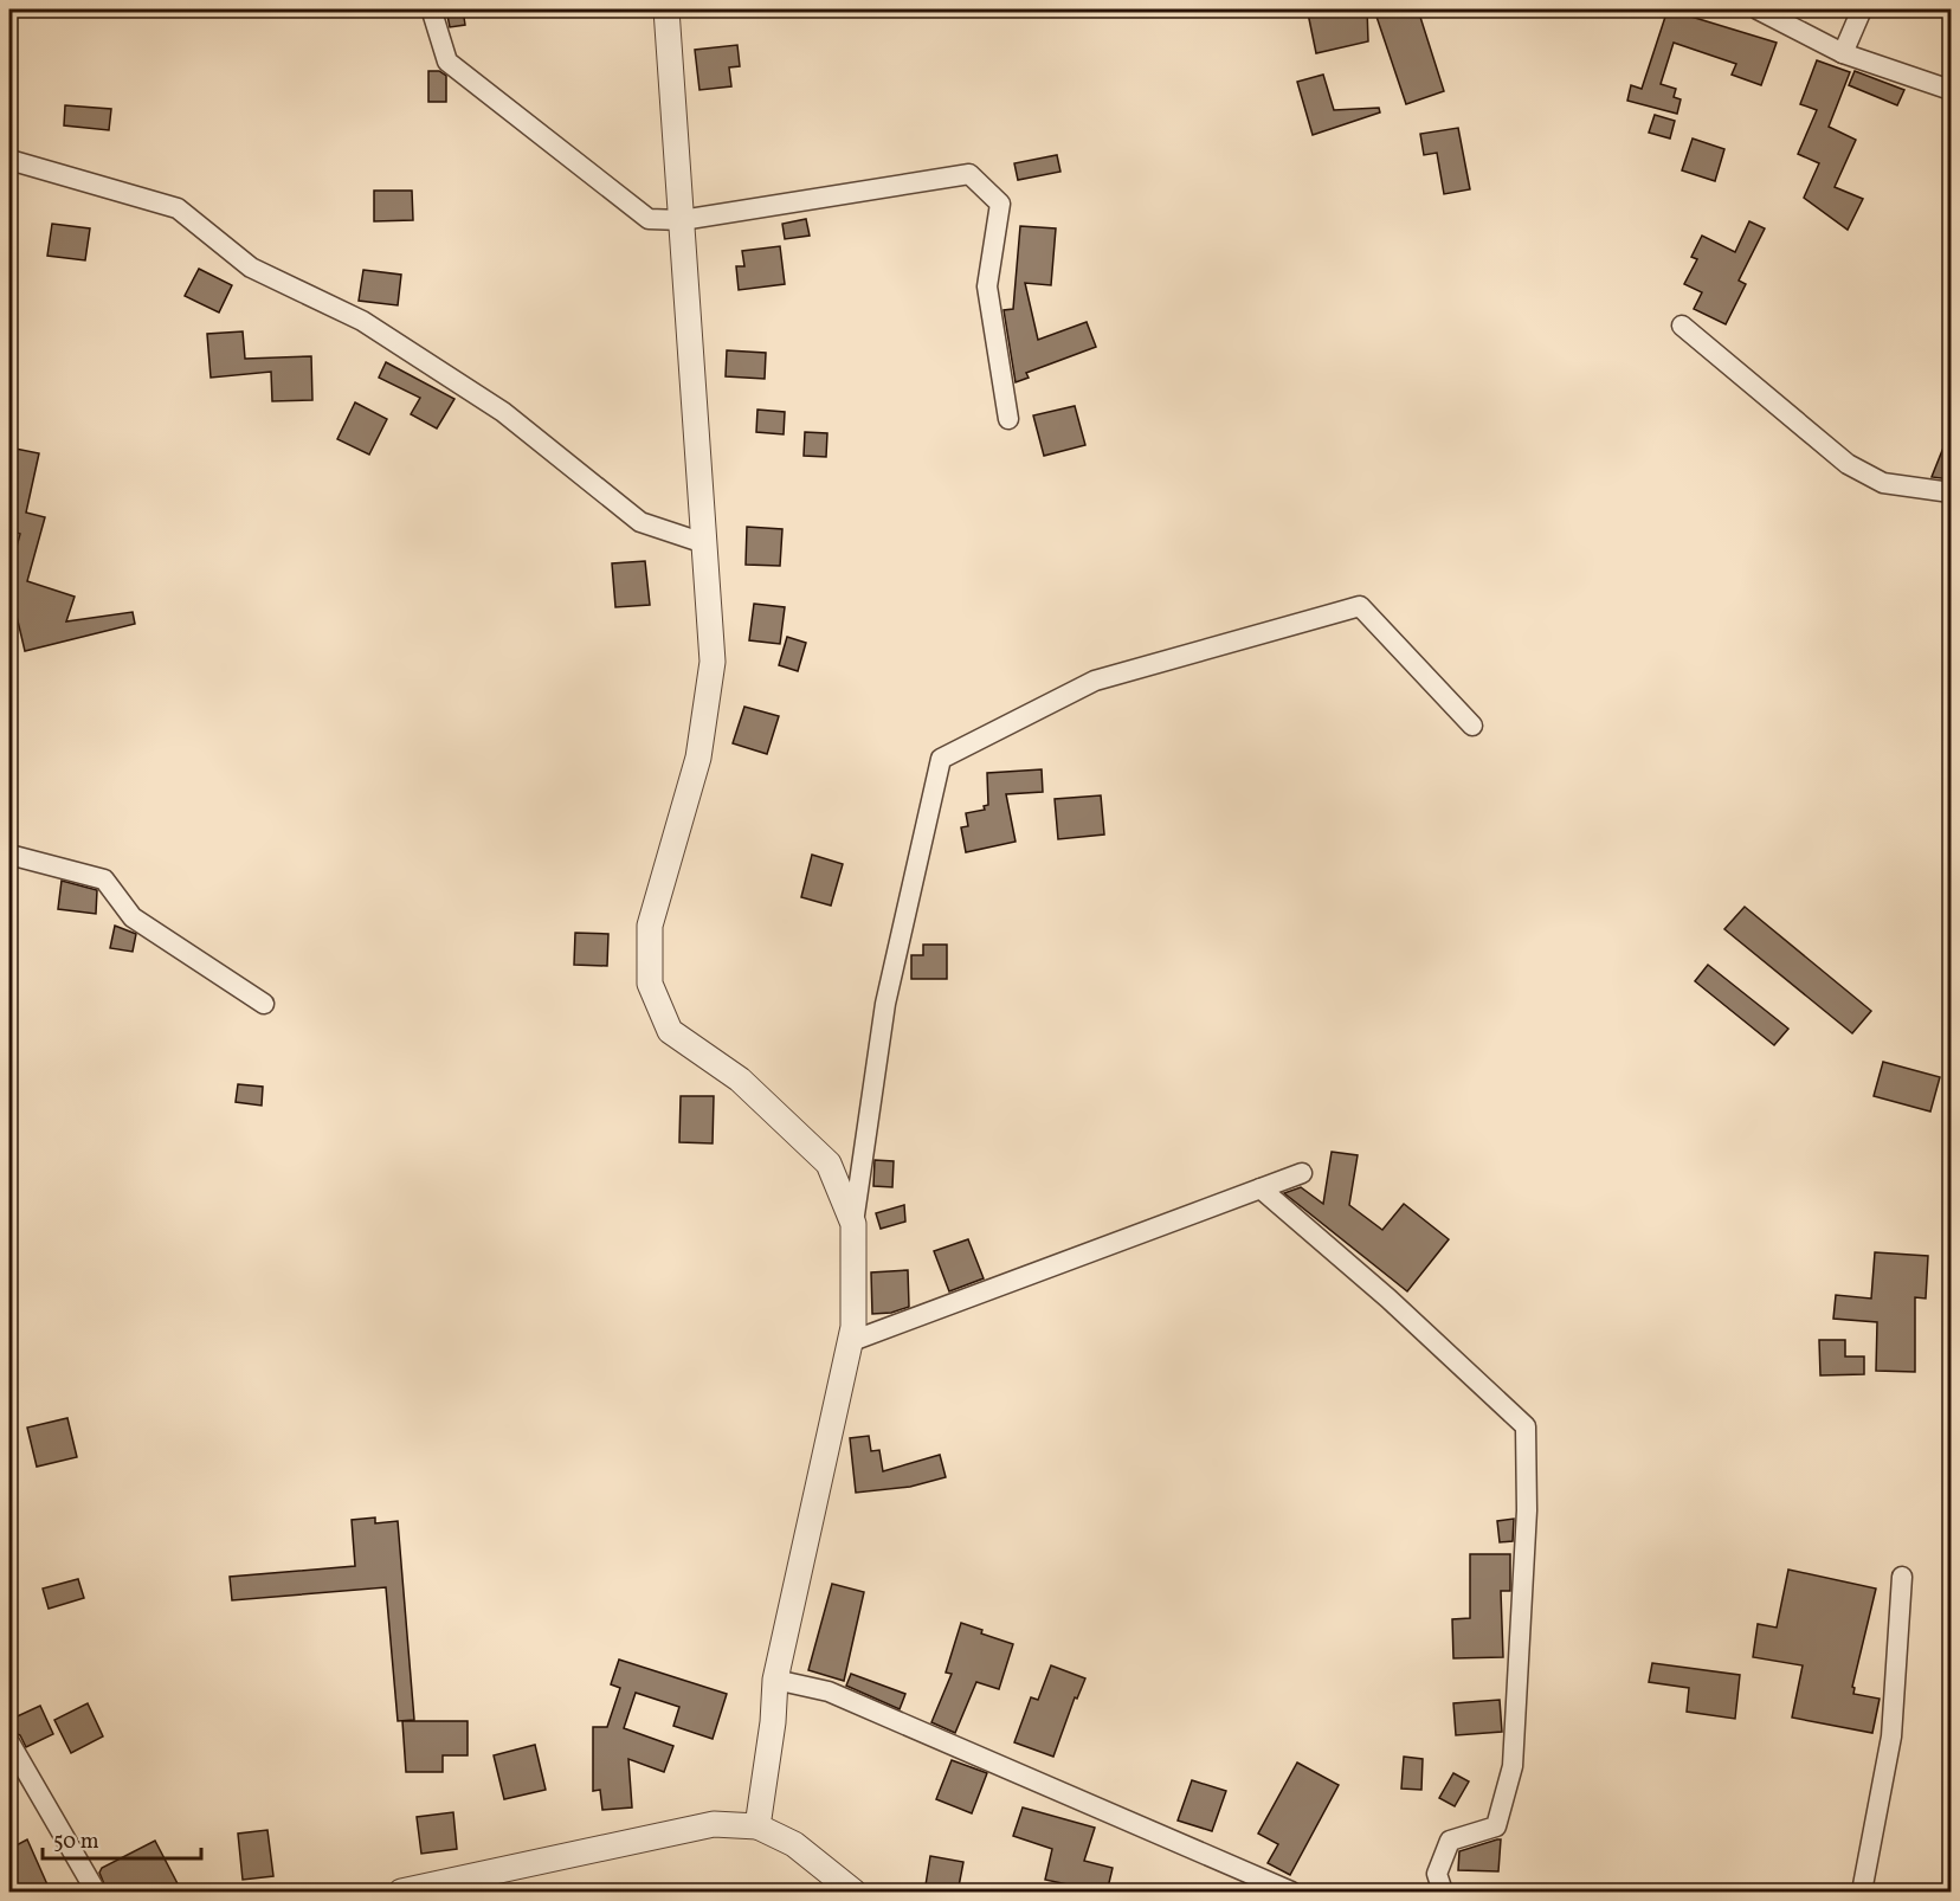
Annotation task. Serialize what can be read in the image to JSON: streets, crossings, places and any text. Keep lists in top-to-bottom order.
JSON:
{
  "scale_bar": "50 m"
}
